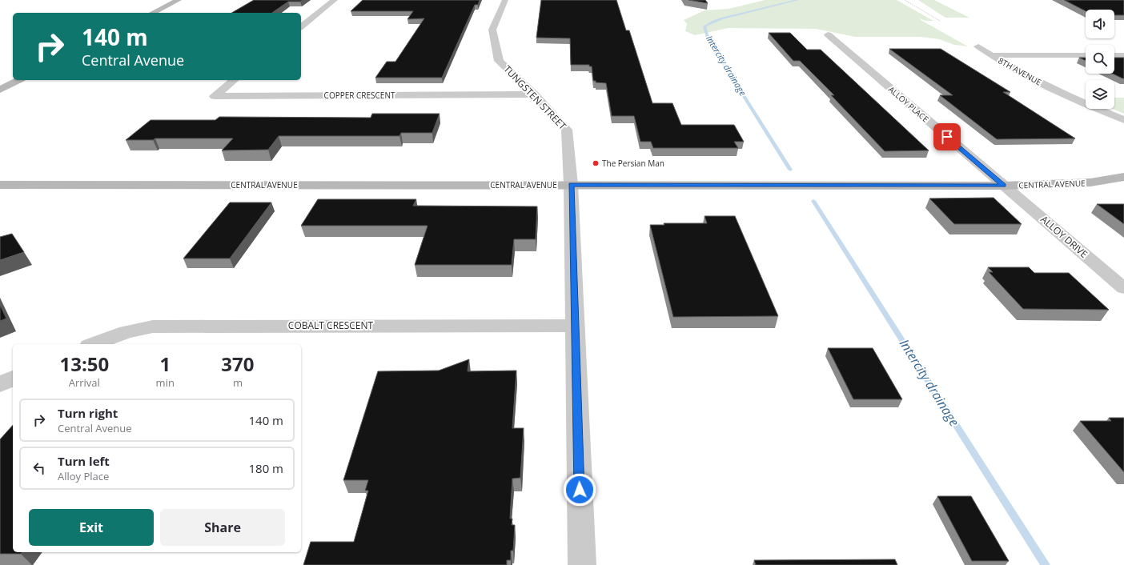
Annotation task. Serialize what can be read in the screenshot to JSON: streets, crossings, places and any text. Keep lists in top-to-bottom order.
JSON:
{
  "streets": {
    "main road": ["CENTRAL AVENUE"],
    "street": [
      "8TH AVENUE",
      "COPPER CRESCENT",
      "TUNGSTEN STREET",
      "ALLOY PLACE",
      "ALLOY DRIVE",
      "COBALT CRESCENT"
    ]
  },
  "crossings": [
    ["COPPER CRESCENT", "TUNGSTEN STREET"],
    ["TUNGSTEN STREET", "CENTRAL AVENUE"],
    ["TUNGSTEN STREET", "COBALT CRESCENT"],
    ["ALLOY PLACE", "CENTRAL AVENUE"],
    ["ALLOY PLACE", "ALLOY DRIVE"],
    ["CENTRAL AVENUE", "ALLOY DRIVE"]
  ],
  "water": ["Intercity drainage"],
  "places": ["The Persian Man"],
  "page": {
    "turn": ["140 m", "Central Avenue"],
    "eta": [
      "13:50",
      "Arrival",
      "1",
      "min",
      "370",
      "m"
    ],
    "list": [
      {
        "name": "Turn right",
        "note": "Central Avenue",
        "value": "140 m"
      },
      {
        "name": "Turn left",
        "note": "Alloy Place",
        "value": "180 m"
      }
    ],
    "buttons": ["Exit", "Share"]
  }
}
